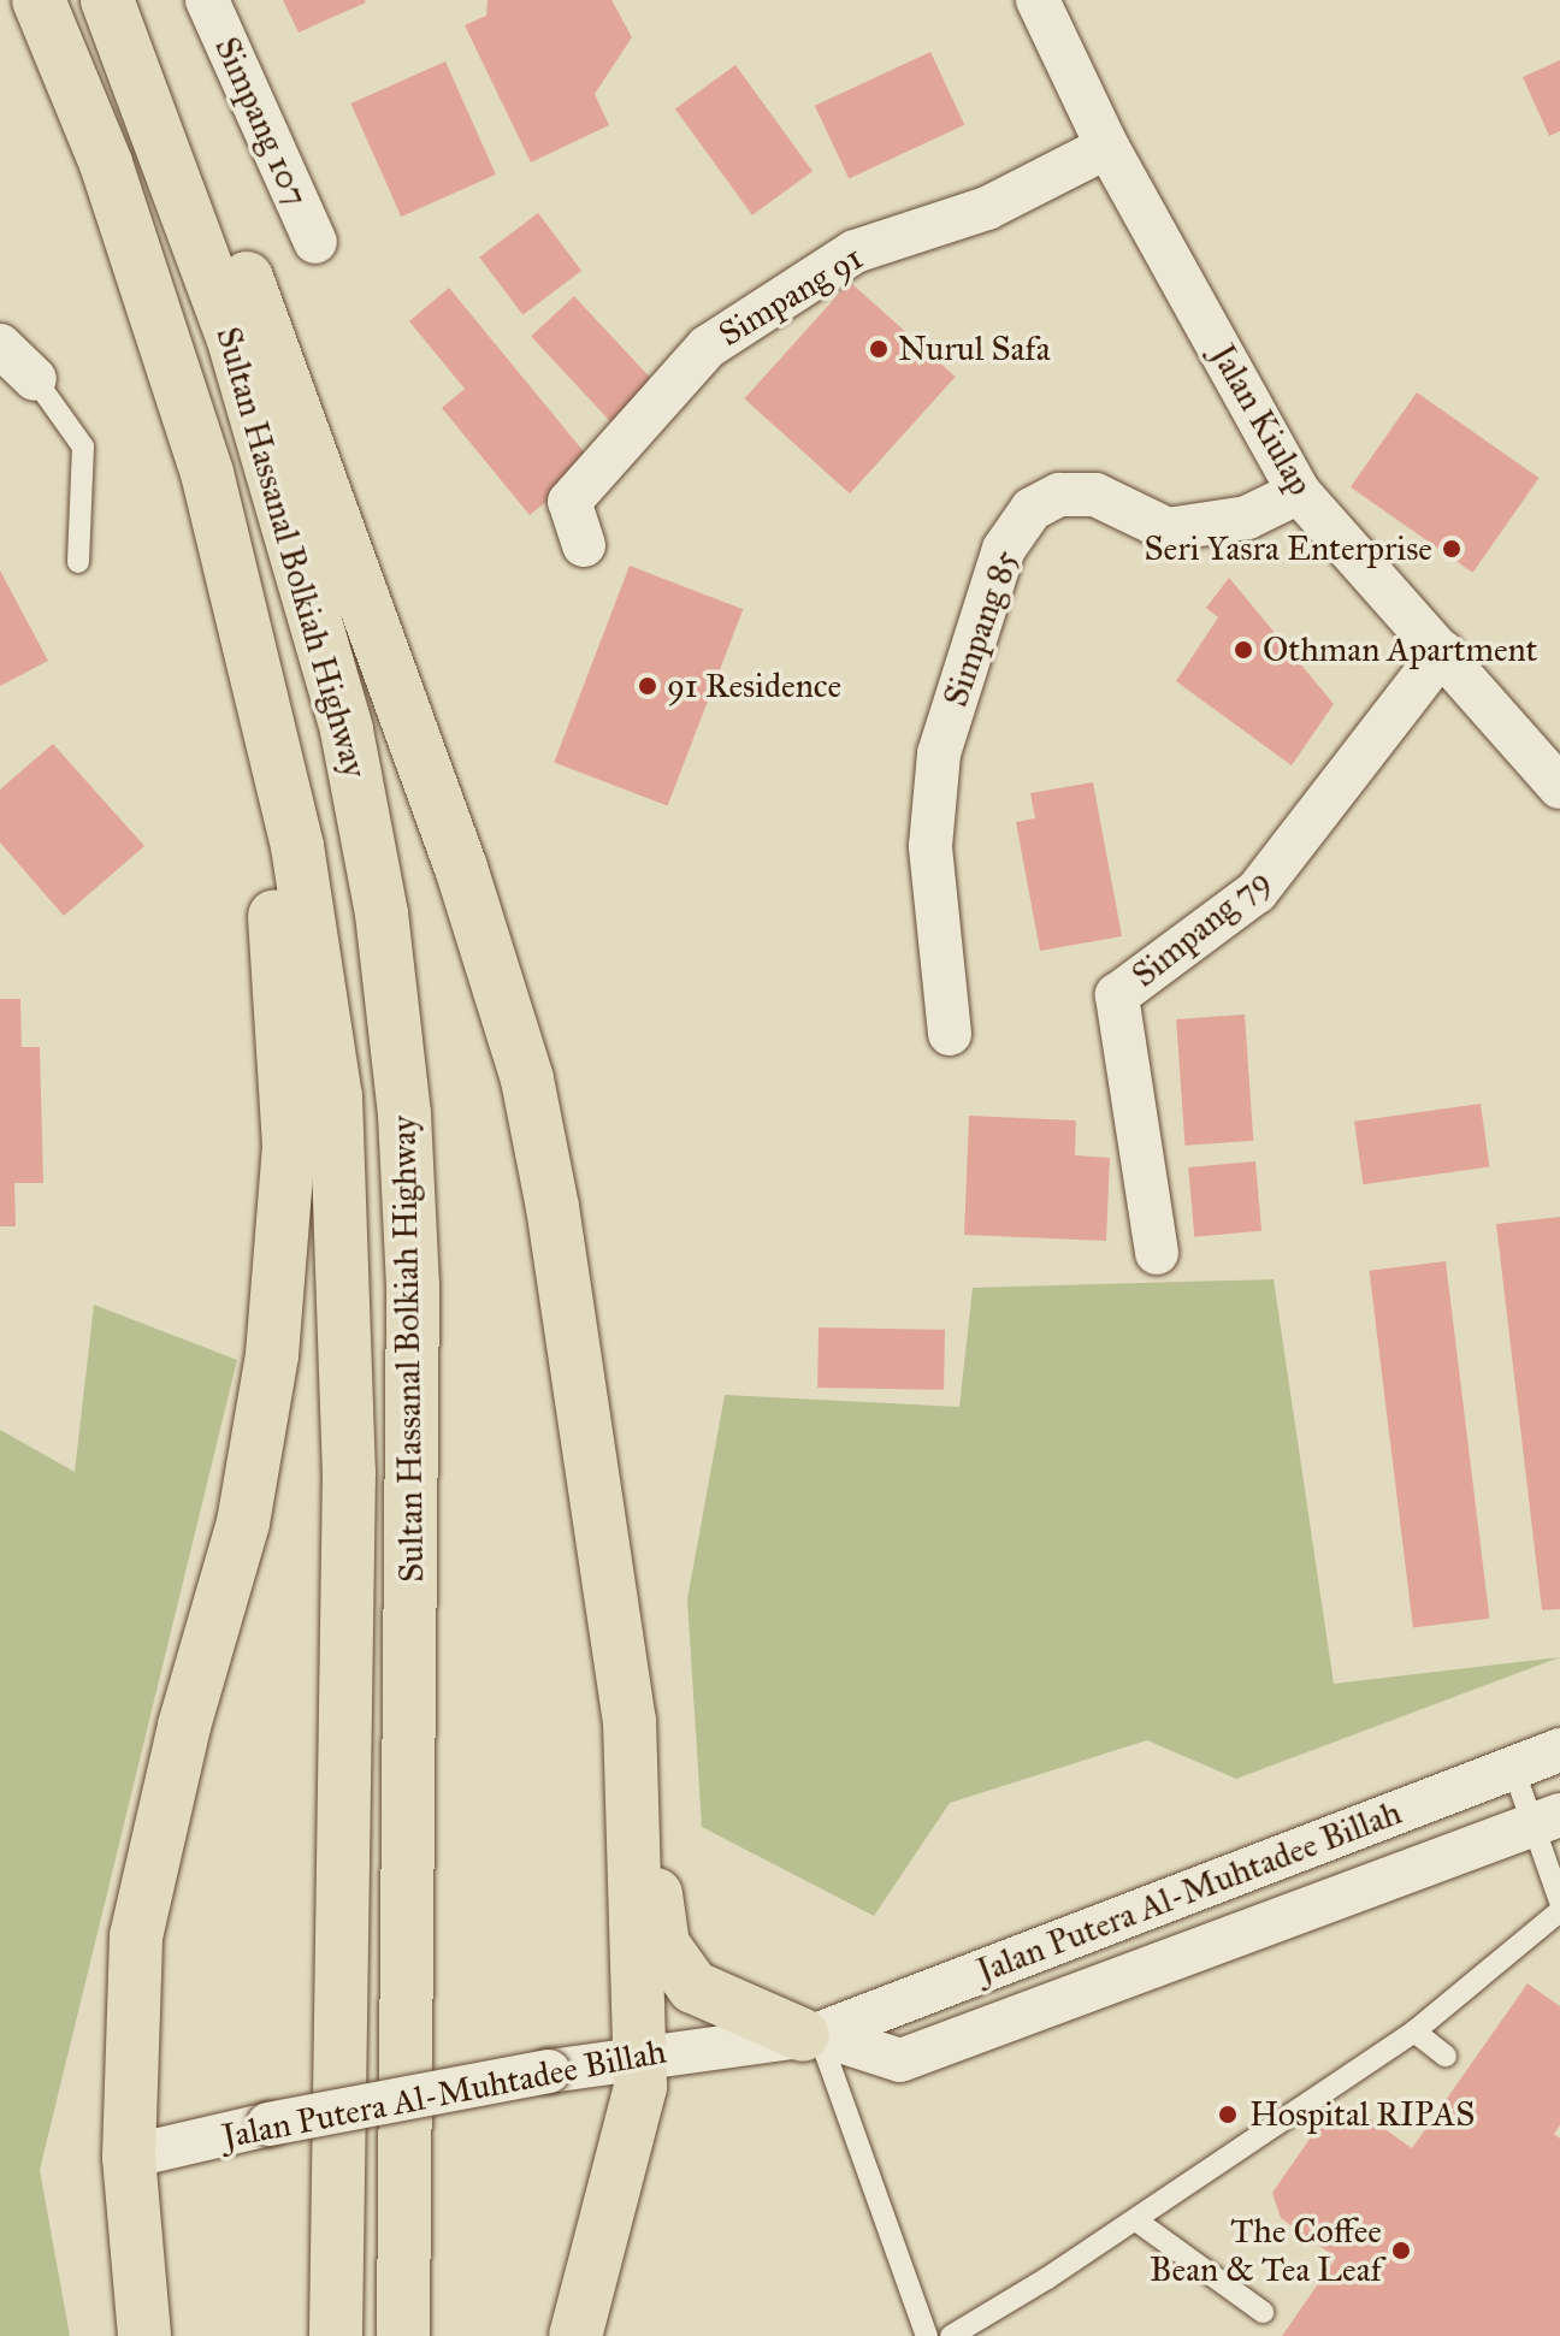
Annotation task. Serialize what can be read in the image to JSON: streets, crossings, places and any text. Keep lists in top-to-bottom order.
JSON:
{
  "streets": {
    "main road": ["Sultan Hassanal Bolkiah Highway"],
    "street": [
      "Simpang 107",
      "Simpang 91",
      "Jalan Kiulap",
      "Simpang 85",
      "Simpang 79",
      "Jalan Putera Al-Muhtadee Billah"
    ]
  },
  "crossings": [
    ["Simpang 91", "Jalan Kiulap"],
    ["Jalan Kiulap", "Simpang 85"],
    ["Jalan Kiulap", "Simpang 79"]
  ],
  "places": [
    "Nurul Safa",
    "Seri Yasra Enterprise",
    "Othman Apartment",
    "91 Residence",
    "Hospital RIPAS",
    "The Coffee Bean & Tea Leaf"
  ]
}
